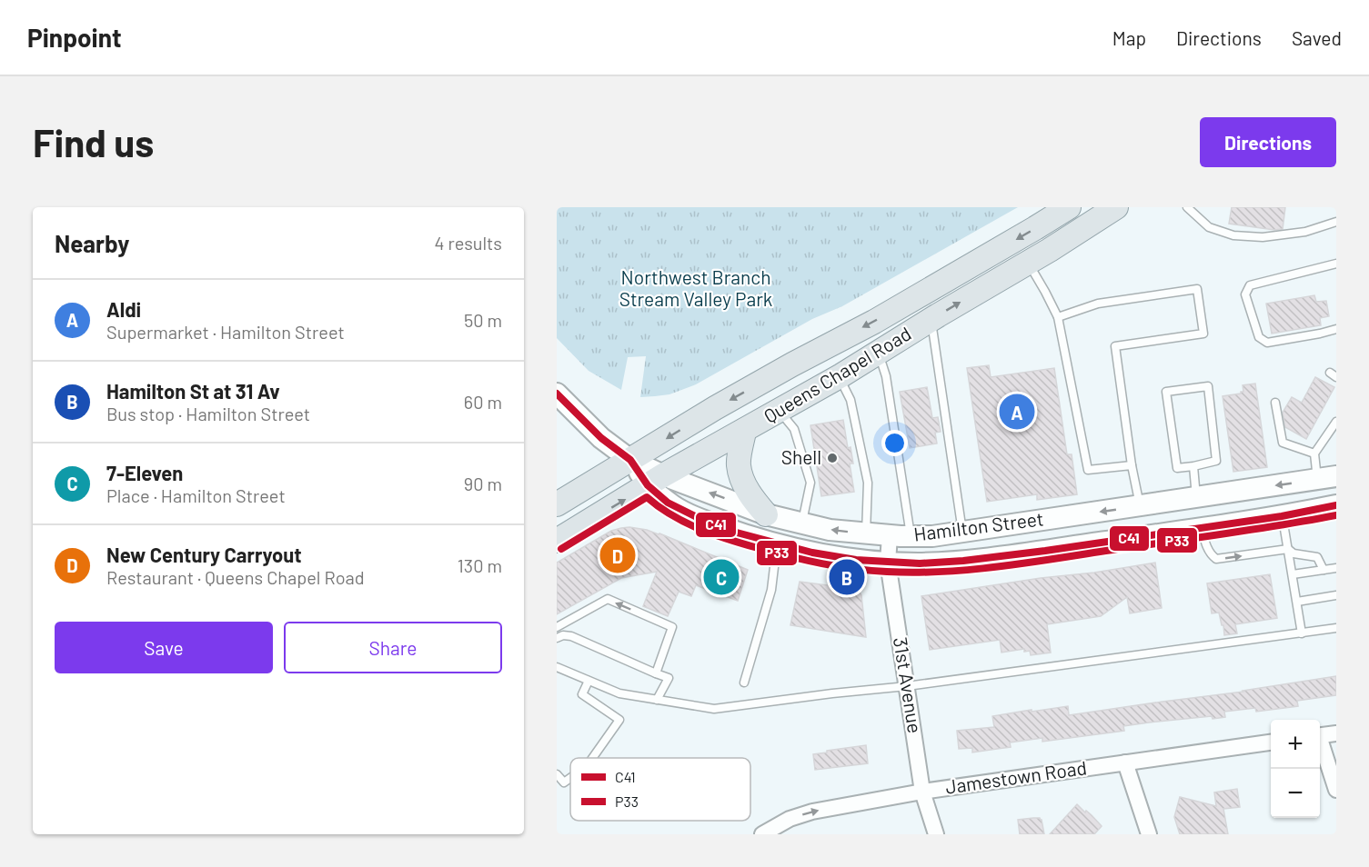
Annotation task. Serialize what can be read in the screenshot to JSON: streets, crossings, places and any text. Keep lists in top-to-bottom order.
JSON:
{
  "streets": {
    "main road": ["Queens Chapel Road", "Hamilton Street"],
    "street": ["31st Avenue", "Jamestown Road"]
  },
  "crossings": [
    ["Queens Chapel Road", "Hamilton Street"],
    ["Hamilton Street", "31st Avenue"],
    ["31st Avenue", "Jamestown Road"]
  ],
  "parks": ["Northwest Branch Stream Valley Park"],
  "places": ["Shell"],
  "lines": ["transit line C41", "transit line P33"],
  "legend": ["C41", "P33"],
  "page": {
    "header": "Pinpoint",
    "nav": ["Map", "Directions", "Saved"],
    "buttons": [
      "Directions",
      ["Save", "Share"]
    ],
    "title": "Find us",
    "heading": ["Nearby", "4 results"],
    "list": [
      {
        "mark": "A",
        "name": "Aldi",
        "note": "Supermarket · Hamilton Street",
        "value": "50 m"
      },
      {
        "mark": "B",
        "name": "Hamilton St at 31 Av",
        "note": "Bus stop · Hamilton Street",
        "value": "60 m"
      },
      {
        "mark": "C",
        "name": "7-Eleven",
        "note": "Place · Hamilton Street",
        "value": "90 m"
      },
      {
        "mark": "D",
        "name": "New Century Carryout",
        "note": "Restaurant · Queens Chapel Road",
        "value": "130 m"
      }
    ],
    "pins": [
      "A",
      "D",
      "B",
      "C"
    ],
    "map_buttons": ["+", "−"]
  }
}
